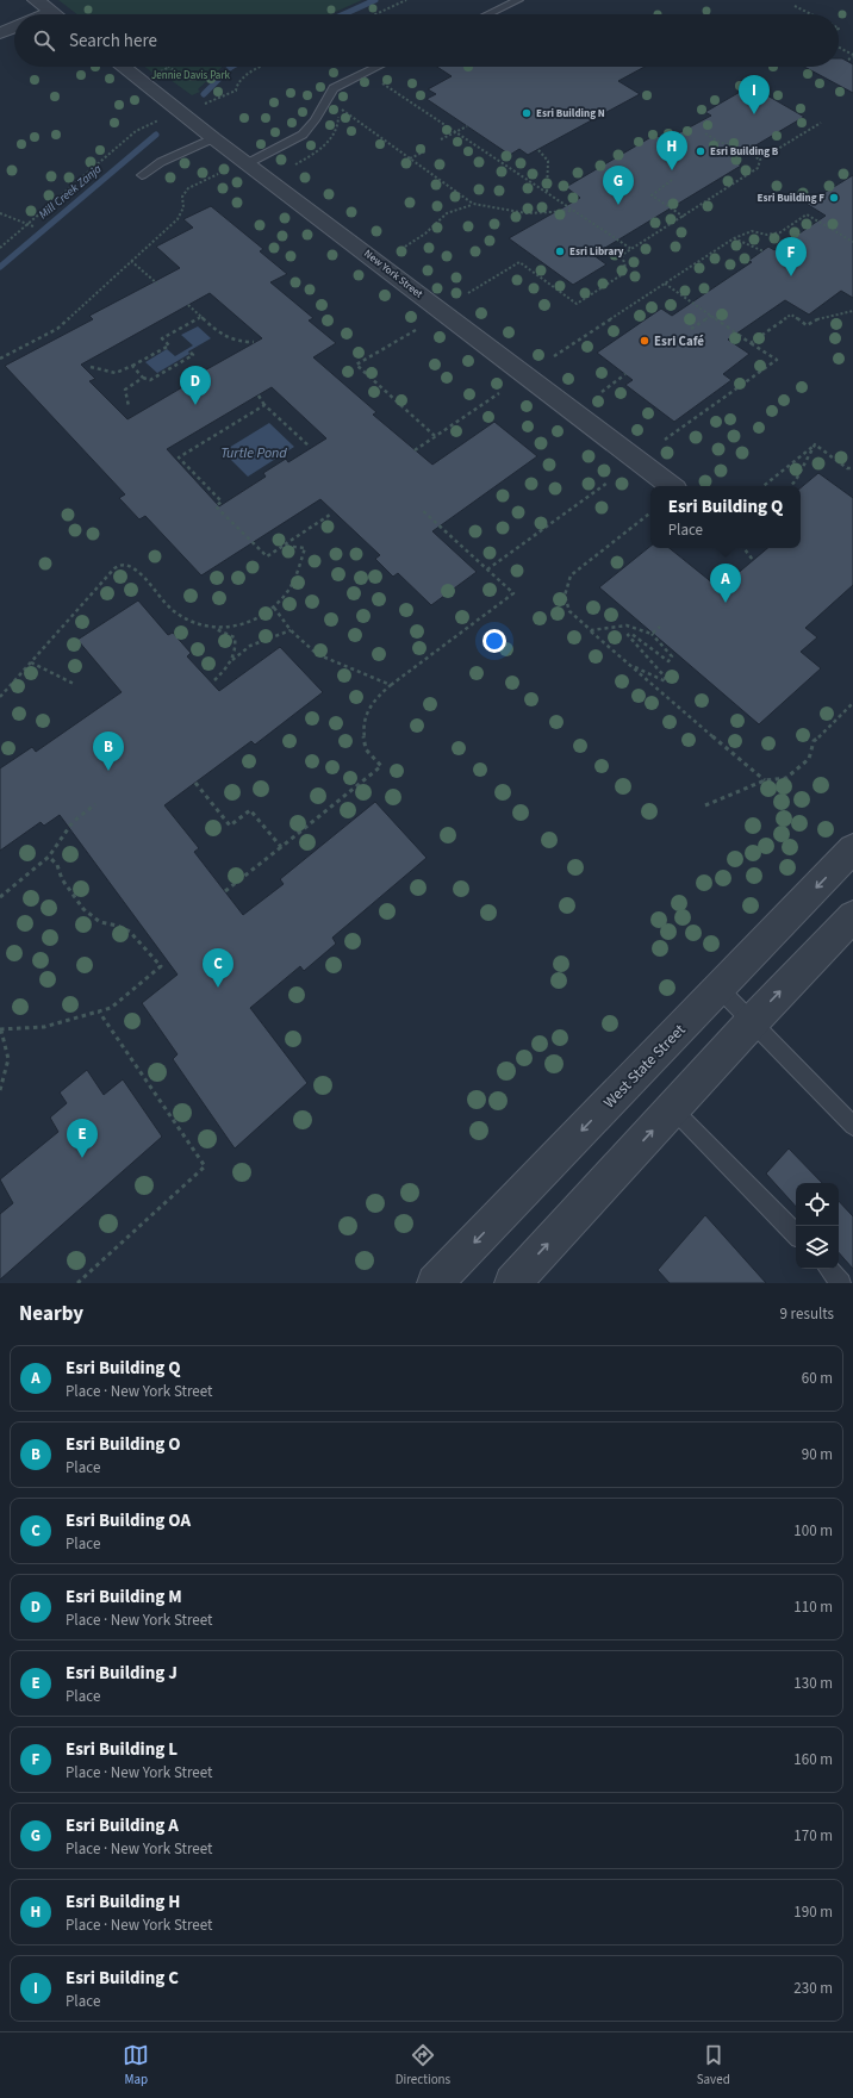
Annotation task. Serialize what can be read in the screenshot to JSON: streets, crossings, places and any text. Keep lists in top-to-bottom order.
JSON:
{
  "streets": {
    "street": ["New York Street", "West State Street"]
  },
  "water": ["Mill Creek Zanja", "Turtle Pond"],
  "parks": ["Jennie Davis Park"],
  "places": [
    "Esri Building N",
    "Esri Building B",
    "Esri Building F",
    "Esri Library",
    "Esri Café"
  ],
  "page": {
    "search": "Search here",
    "pins": [
      "I",
      "H",
      "G",
      "F",
      "D",
      "A",
      "B",
      "C",
      "E"
    ],
    "popup": ["Esri Building Q", "Place"],
    "heading": ["Nearby", "9 results"],
    "list": [
      {
        "mark": "A",
        "name": "Esri Building Q",
        "note": "Place · New York Street",
        "value": "60 m"
      },
      {
        "mark": "B",
        "name": "Esri Building O",
        "note": "Place",
        "value": "90 m"
      },
      {
        "mark": "C",
        "name": "Esri Building OA",
        "note": "Place",
        "value": "100 m"
      },
      {
        "mark": "D",
        "name": "Esri Building M",
        "note": "Place · New York Street",
        "value": "110 m"
      },
      {
        "mark": "E",
        "name": "Esri Building J",
        "note": "Place",
        "value": "130 m"
      },
      {
        "mark": "F",
        "name": "Esri Building L",
        "note": "Place · New York Street",
        "value": "160 m"
      },
      {
        "mark": "G",
        "name": "Esri Building A",
        "note": "Place · New York Street",
        "value": "170 m"
      },
      {
        "mark": "H",
        "name": "Esri Building H",
        "note": "Place · New York Street",
        "value": "190 m"
      },
      {
        "mark": "I",
        "name": "Esri Building C",
        "note": "Place",
        "value": "230 m"
      }
    ],
    "nav": ["Map", "Directions", "Saved"]
  }
}
